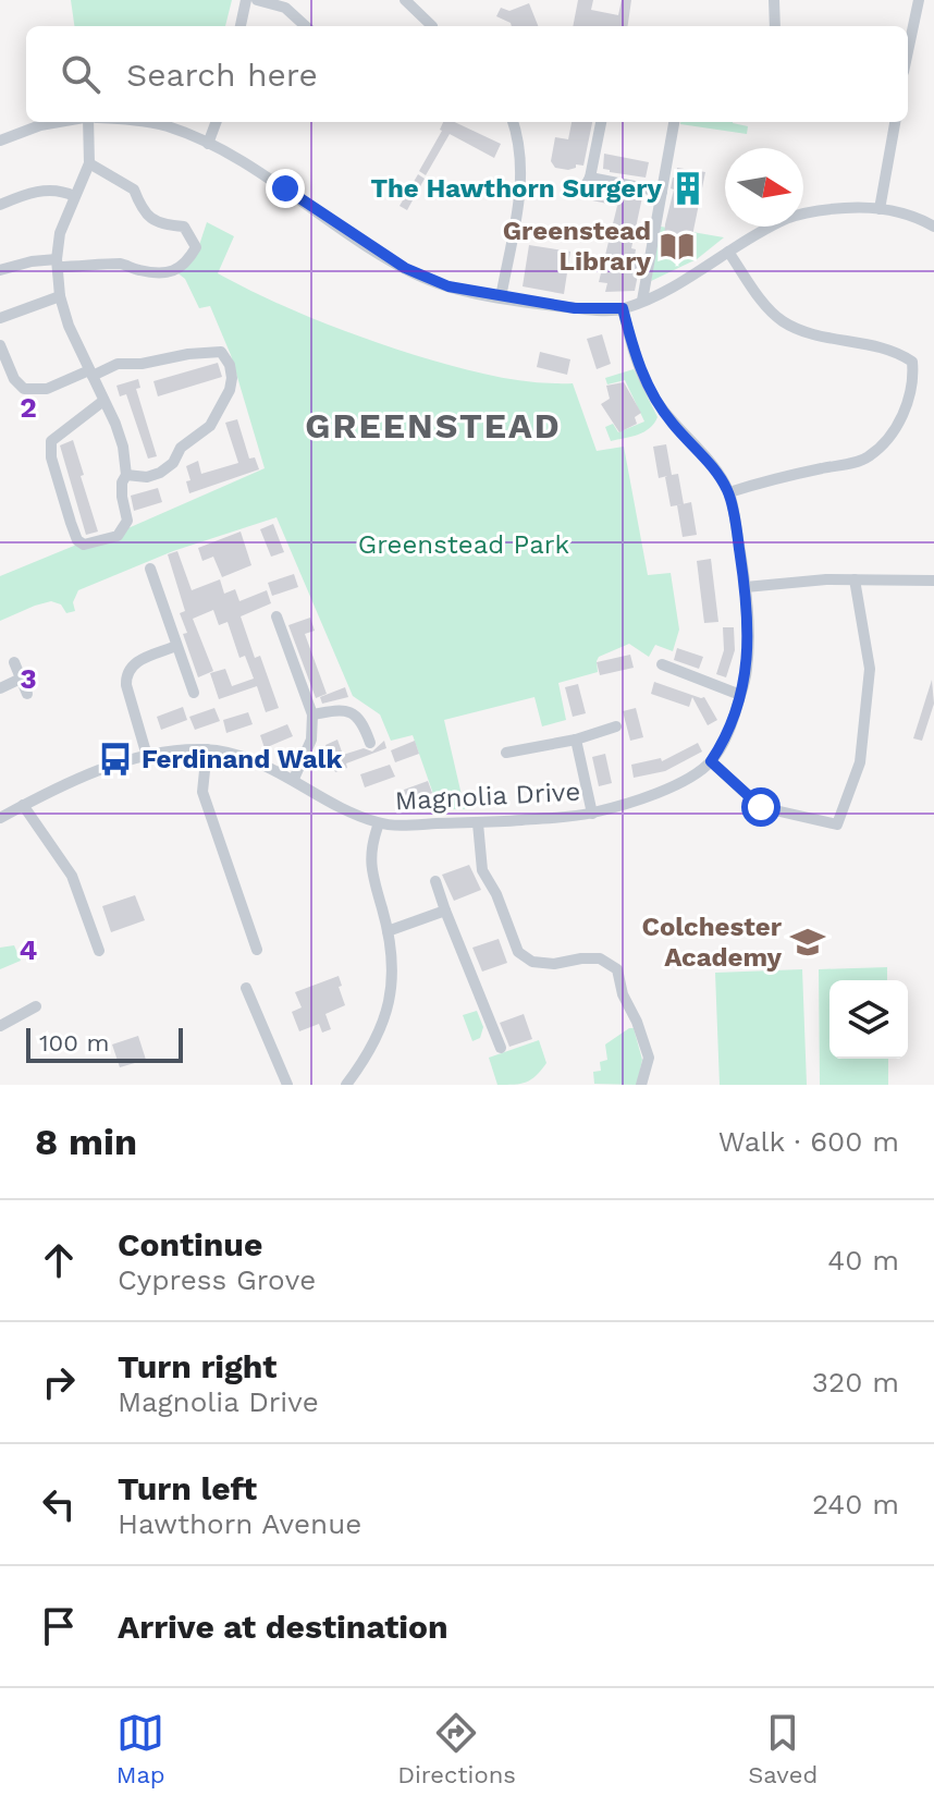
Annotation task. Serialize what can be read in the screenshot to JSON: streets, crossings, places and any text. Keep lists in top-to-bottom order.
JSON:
{
  "streets": {
    "street": ["Magnolia Drive"]
  },
  "districts": ["GREENSTEAD"],
  "parks": ["Greenstead Park"],
  "places": {
    "building": ["The Hawthorn Surgery"],
    "library": ["Greenstead Library"],
    "bus stop": ["Ferdinand Walk"],
    "school or university": ["Colchester Academy"]
  },
  "scale_bar": "100 m",
  "north": "right",
  "page": {
    "search": "Search here",
    "scale": "100 m",
    "heading": ["8 min", "Walk · 600 m"],
    "list": [
      ["Continue", "Cypress Grove", "40 m"],
      ["Turn right", "Magnolia Drive", "320 m"],
      ["Turn left", "Hawthorn Avenue", "240 m"],
      "Arrive at destination"
    ],
    "nav": ["Map", "Directions", "Saved"]
  },
  "grid": {
    "rows": ["2", "3", "4"]
  }
}
